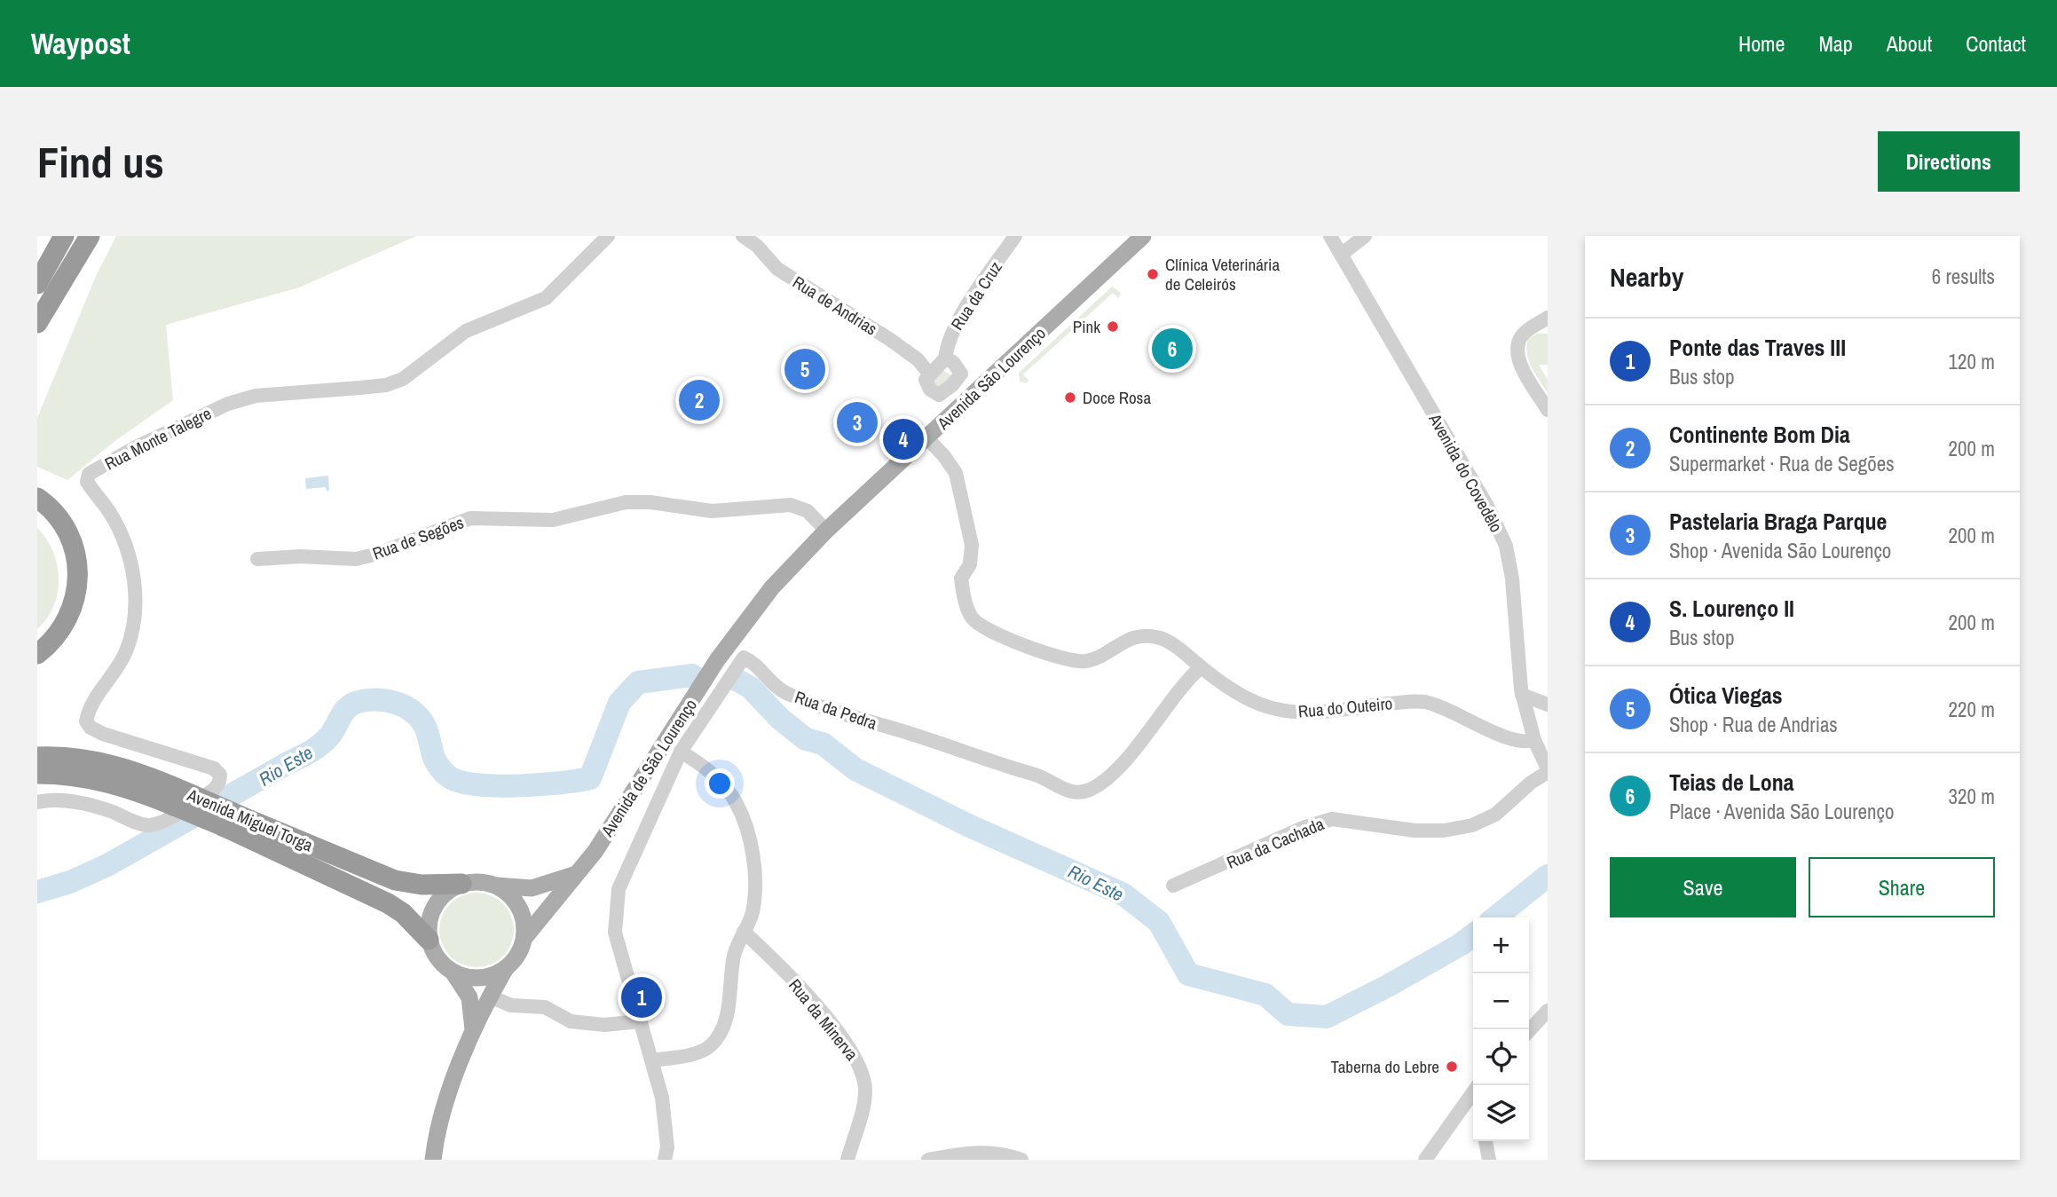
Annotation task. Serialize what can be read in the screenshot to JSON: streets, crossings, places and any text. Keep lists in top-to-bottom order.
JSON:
{
  "streets": {
    "highway": ["Avenida Miguel Torga"],
    "main road": ["Avenida São Lourenço", "Avenida de São Lourenço"],
    "street": [
      "Rua da Cruz",
      "Rua de Andrias",
      "Rua Monte Talegre",
      "Avenida do Covedêlo",
      "Rua de Segões",
      "Rua do Outeiro",
      "Rua da Pedra",
      "Rua da Cachada",
      "Rua da Minerva"
    ]
  },
  "crossings": [
    ["Rua da Cruz", "Rua de Andrias"],
    ["Avenida São Lourenço", "Rua de Segões"],
    ["Avenida São Lourenço", "Rua do Outeiro"],
    ["Avenida São Lourenço", "Avenida de São Lourenço"],
    ["Avenida do Covedêlo", "Rua do Outeiro"],
    ["Avenida do Covedêlo", "Rua da Cachada"],
    ["Rua do Outeiro", "Rua da Pedra"],
    ["Avenida de São Lourenço", "Avenida Miguel Torga"]
  ],
  "water": ["Rio Este"],
  "places": [
    "Clínica Veterinária de Celeirós",
    "Pink",
    "Doce Rosa",
    "Taberna do Lebre"
  ],
  "page": {
    "header": "Waypost",
    "nav": [
      "Home",
      "Map",
      "About",
      "Contact"
    ],
    "buttons": [
      "Directions",
      ["Save", "Share"]
    ],
    "title": "Find us",
    "heading": ["Nearby", "6 results"],
    "list": [
      {
        "mark": "1",
        "name": "Ponte das Traves III",
        "note": "Bus stop",
        "value": "120 m"
      },
      {
        "mark": "2",
        "name": "Continente Bom Dia",
        "note": "Supermarket · Rua de Segões",
        "value": "200 m"
      },
      {
        "mark": "3",
        "name": "Pastelaria Braga Parque",
        "note": "Shop · Avenida São Lourenço",
        "value": "200 m"
      },
      {
        "mark": "4",
        "name": "S. Lourenço II",
        "note": "Bus stop",
        "value": "200 m"
      },
      {
        "mark": "5",
        "name": "Ótica Viegas",
        "note": "Shop · Rua de Andrias",
        "value": "220 m"
      },
      {
        "mark": "6",
        "name": "Teias de Lona",
        "note": "Place · Avenida São Lourenço",
        "value": "320 m"
      }
    ],
    "pins": [
      "6",
      "5",
      "2",
      "3",
      "4",
      "1"
    ],
    "map_buttons": ["+", "−"]
  }
}
